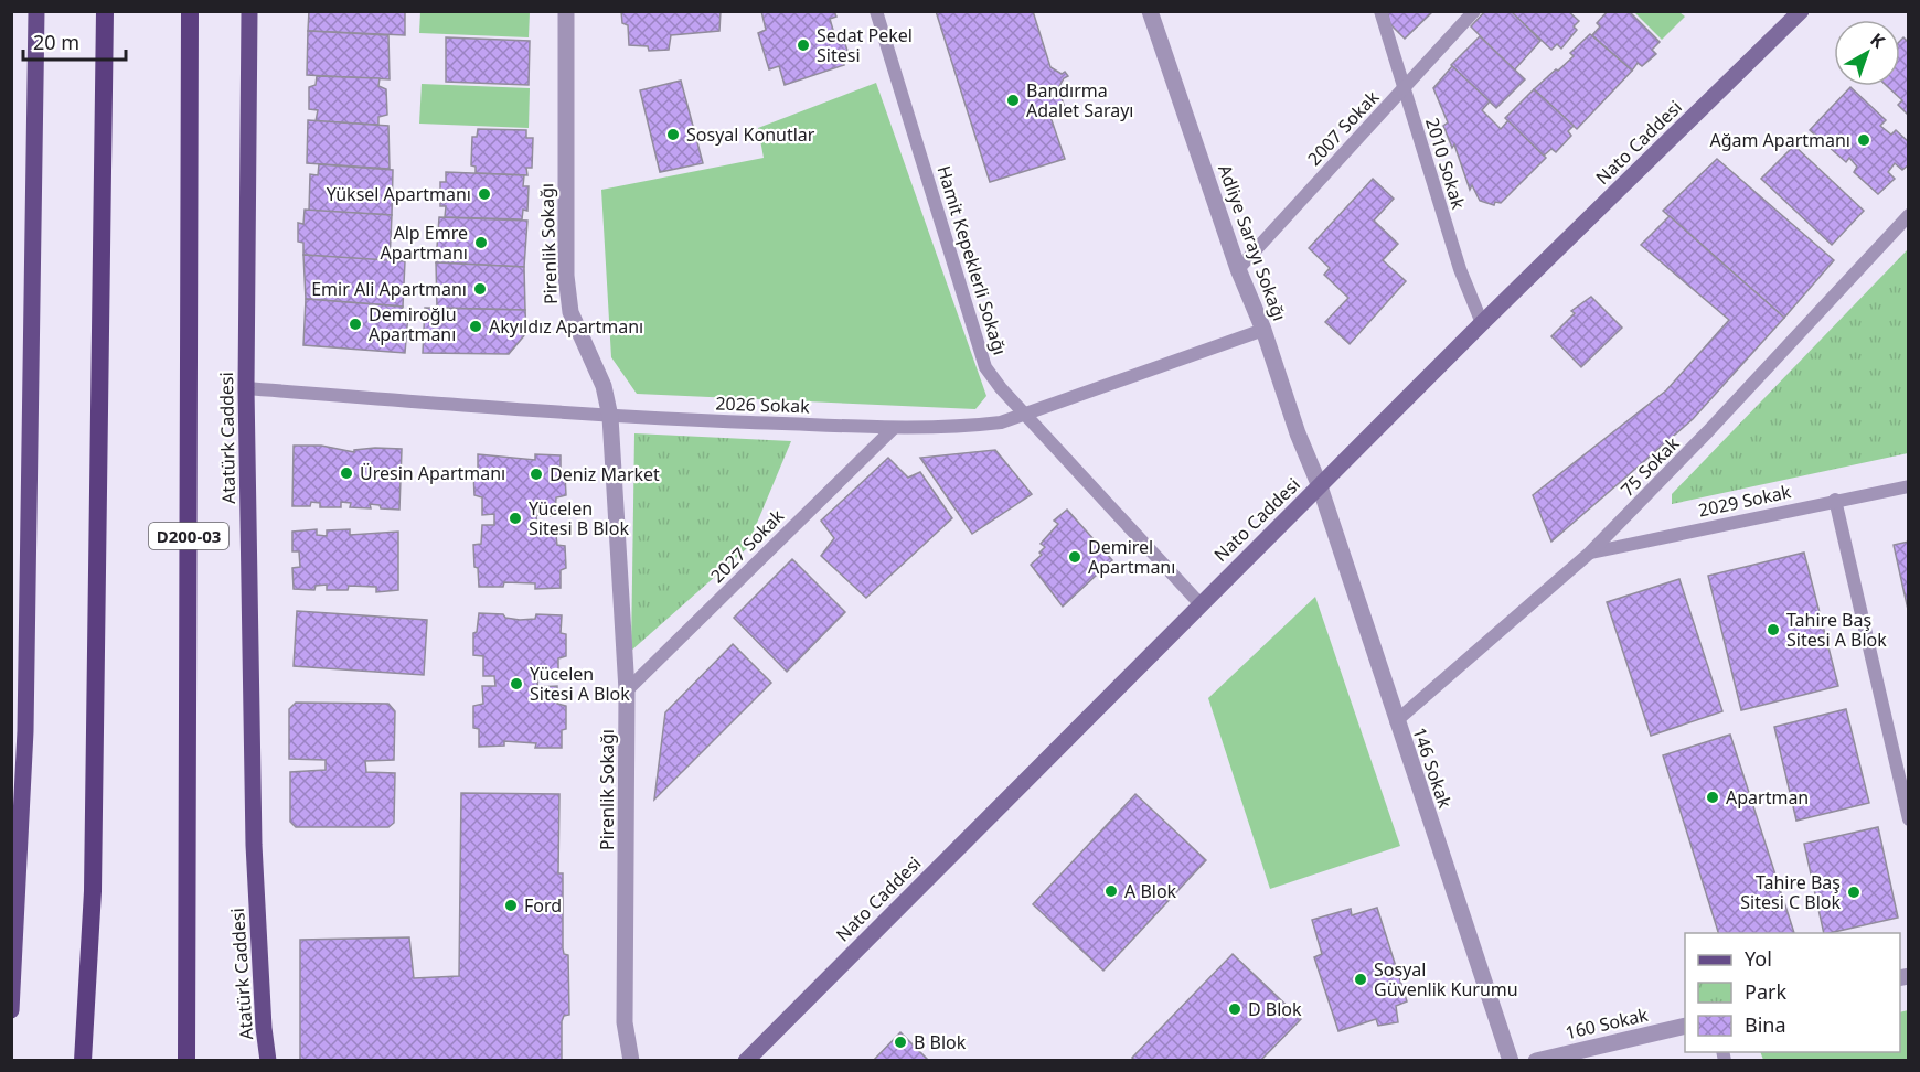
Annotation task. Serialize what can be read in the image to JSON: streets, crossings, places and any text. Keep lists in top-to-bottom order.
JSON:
{
  "streets": {
    "highway": ["Atatürk Caddesi", "D200-03"],
    "main road": ["Nato Caddesi"],
    "street": [
      "Adliye Sarayı Sokağı",
      "Pirenlik Sokağı",
      "146 Sokak",
      "160 Sokak"
    ],
    "lane": [
      "2007 Sokak",
      "2010 Sokak",
      "Hamit Kepeklerli Sokağı",
      "2026 Sokak",
      "75 Sokak",
      "2029 Sokak",
      "2027 Sokak"
    ]
  },
  "crossings": [
    ["2007 Sokak", "2010 Sokak"],
    ["2007 Sokak", "Adliye Sarayı Sokağı"],
    ["Nato Caddesi", "2010 Sokak"],
    ["Nato Caddesi", "Adliye Sarayı Sokağı"],
    ["Nato Caddesi", "Hamit Kepeklerli Sokağı"],
    ["Nato Caddesi", "146 Sokak"],
    ["Adliye Sarayı Sokağı", "2026 Sokak"],
    ["Adliye Sarayı Sokağı", "146 Sokak"],
    ["Pirenlik Sokağı", "2026 Sokak"],
    ["Pirenlik Sokağı", "2027 Sokak"],
    ["Hamit Kepeklerli Sokağı", "2026 Sokak"],
    ["2026 Sokak", "Atatürk Caddesi"],
    ["2026 Sokak", "2027 Sokak"],
    ["75 Sokak", "2029 Sokak"],
    ["75 Sokak", "146 Sokak"]
  ],
  "places": [
    "Sedat Pekel Sitesi",
    "Bandırma Adalet Sarayı",
    "Sosyal Konutlar",
    "Ağam Apartmanı",
    "Yüksel Apartmanı",
    "Alp Emre Apartmanı",
    "Emir Ali Apartmanı",
    "Demiroğlu Apartmanı",
    "Akyıldız Apartmanı",
    "Üresin Apartmanı",
    "Deniz Market",
    "Yücelen Sitesi B Blok",
    "Demirel Apartmanı",
    "Tahire Baş Sitesi A Blok",
    "Yücelen Sitesi A Blok",
    "Apartman",
    "A Blok",
    "Tahire Baş Sitesi C Blok",
    "Ford",
    "Sosyal Güvenlik Kurumu",
    "D Blok",
    "B Blok"
  ],
  "legend": ["Yol", "Park", "Bina"],
  "scale_bar": "20 m",
  "north": "top right"
}
